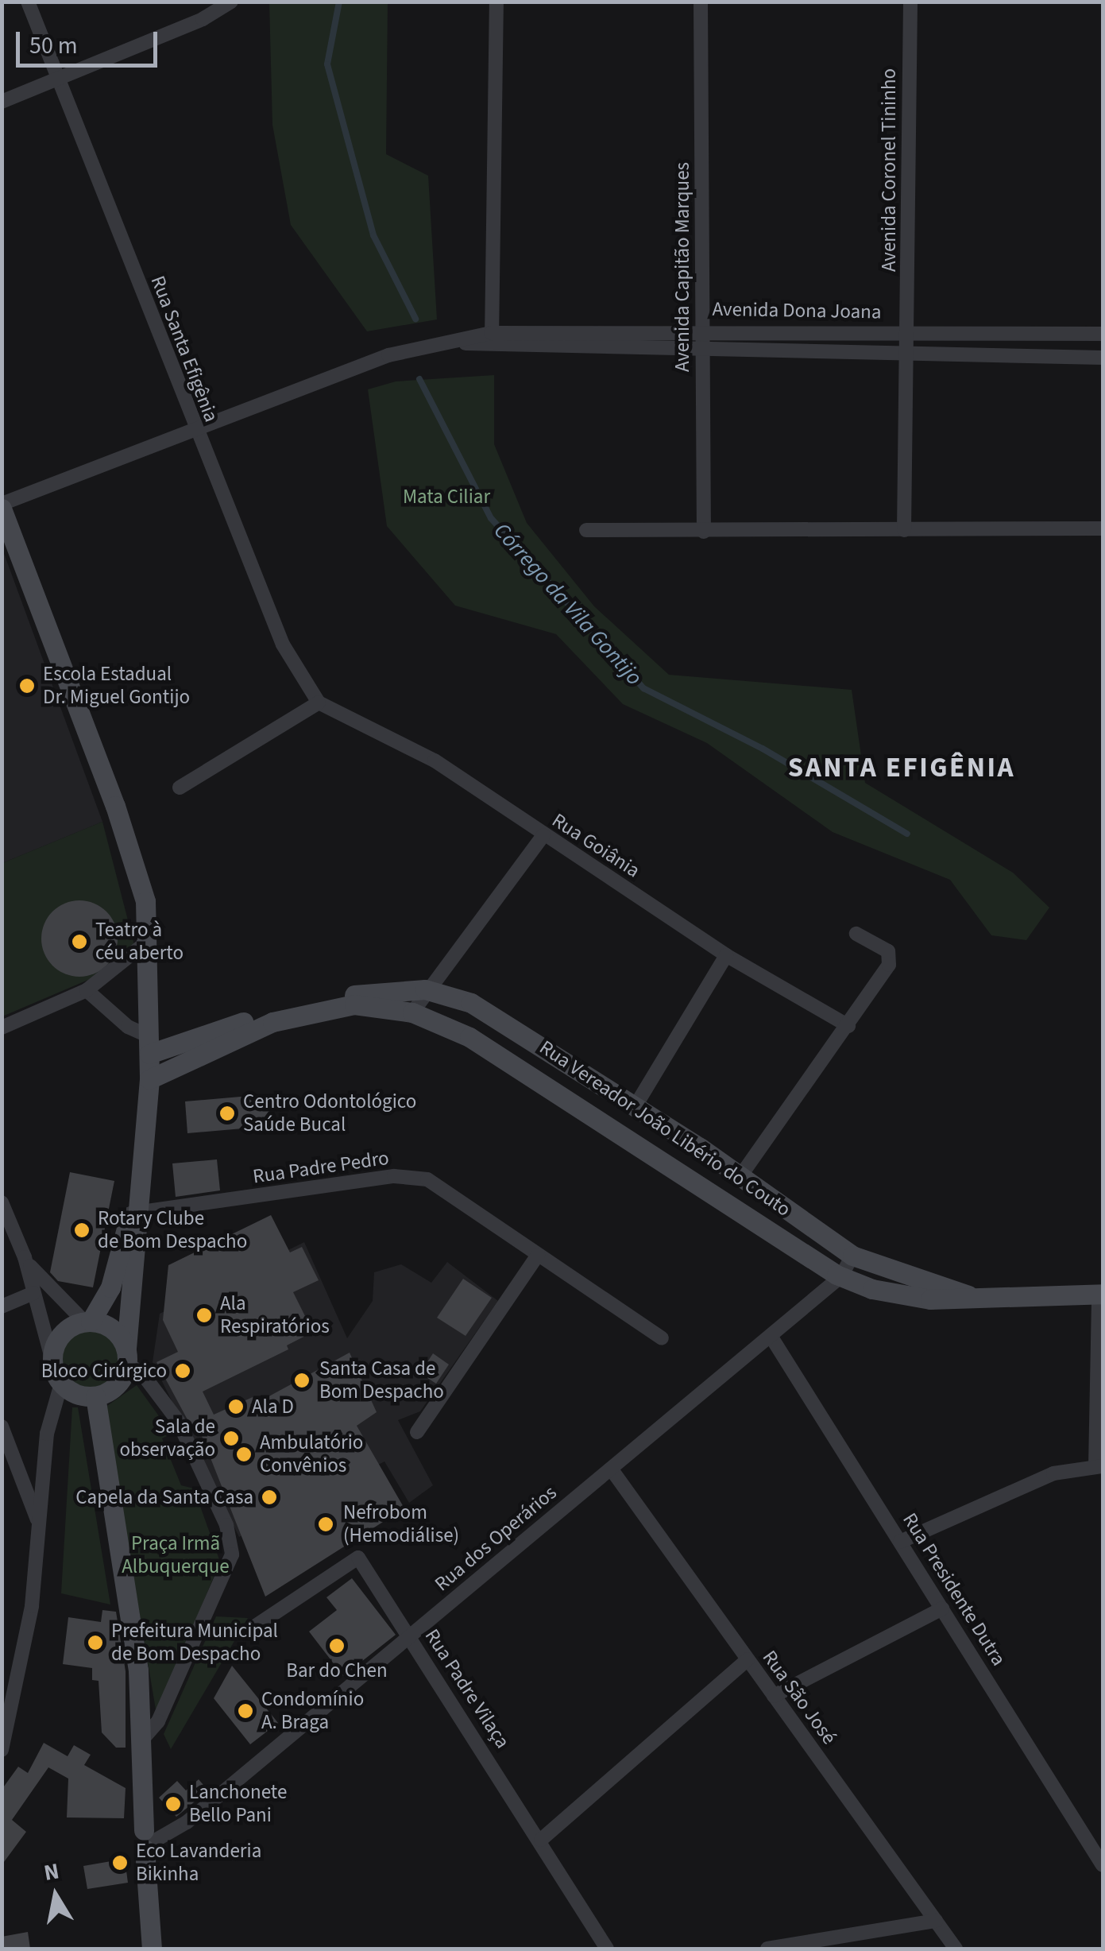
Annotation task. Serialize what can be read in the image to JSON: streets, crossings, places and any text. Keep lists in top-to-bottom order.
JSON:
{
  "streets": {
    "main road": ["Rua Vereador João Libério do Couto"],
    "street": [
      "Avenida Coronel Tininho",
      "Avenida Capitão Marques",
      "Avenida Dona Joana",
      "Rua Santa Efigênia",
      "Rua Goiânia",
      "Rua Padre Pedro",
      "Rua dos Operários",
      "Rua Presidente Dutra",
      "Rua Padre Vilaça",
      "Rua São José"
    ]
  },
  "crossings": [
    ["Avenida Coronel Tininho", "Avenida Dona Joana"],
    ["Avenida Capitão Marques", "Avenida Dona Joana"],
    ["Rua Santa Efigênia", "Rua Goiânia"],
    ["Rua Vereador João Libério do Couto", "Rua dos Operários"],
    ["Rua dos Operários", "Rua Presidente Dutra"],
    ["Rua dos Operários", "Rua Padre Vilaça"],
    ["Rua dos Operários", "Rua São José"]
  ],
  "districts": ["SANTA EFIGÊNIA"],
  "water": ["Córrego da Vila Gontijo"],
  "parks": ["Mata Ciliar", "Praça Irmã Albuquerque"],
  "places": [
    "Escola Estadual Dr. Miguel Gontijo",
    "Teatro à céu aberto",
    "Centro Odontológico Saúde Bucal",
    "Rotary Clube de Bom Despacho",
    "Ala Respiratórios",
    "Bloco Cirúrgico",
    "Santa Casa de Bom Despacho",
    "Ala D",
    "Sala de observação",
    "Ambulatório Convênios",
    "Capela da Santa Casa",
    "Nefrobom (Hemodiálise)",
    "Prefeitura Municipal de Bom Despacho",
    "Bar do Chen",
    "Condomínio A. Braga",
    "Lanchonete Bello Pani",
    "Eco Lavanderia Bikinha"
  ],
  "scale_bar": "50 m",
  "north": "top"
}
